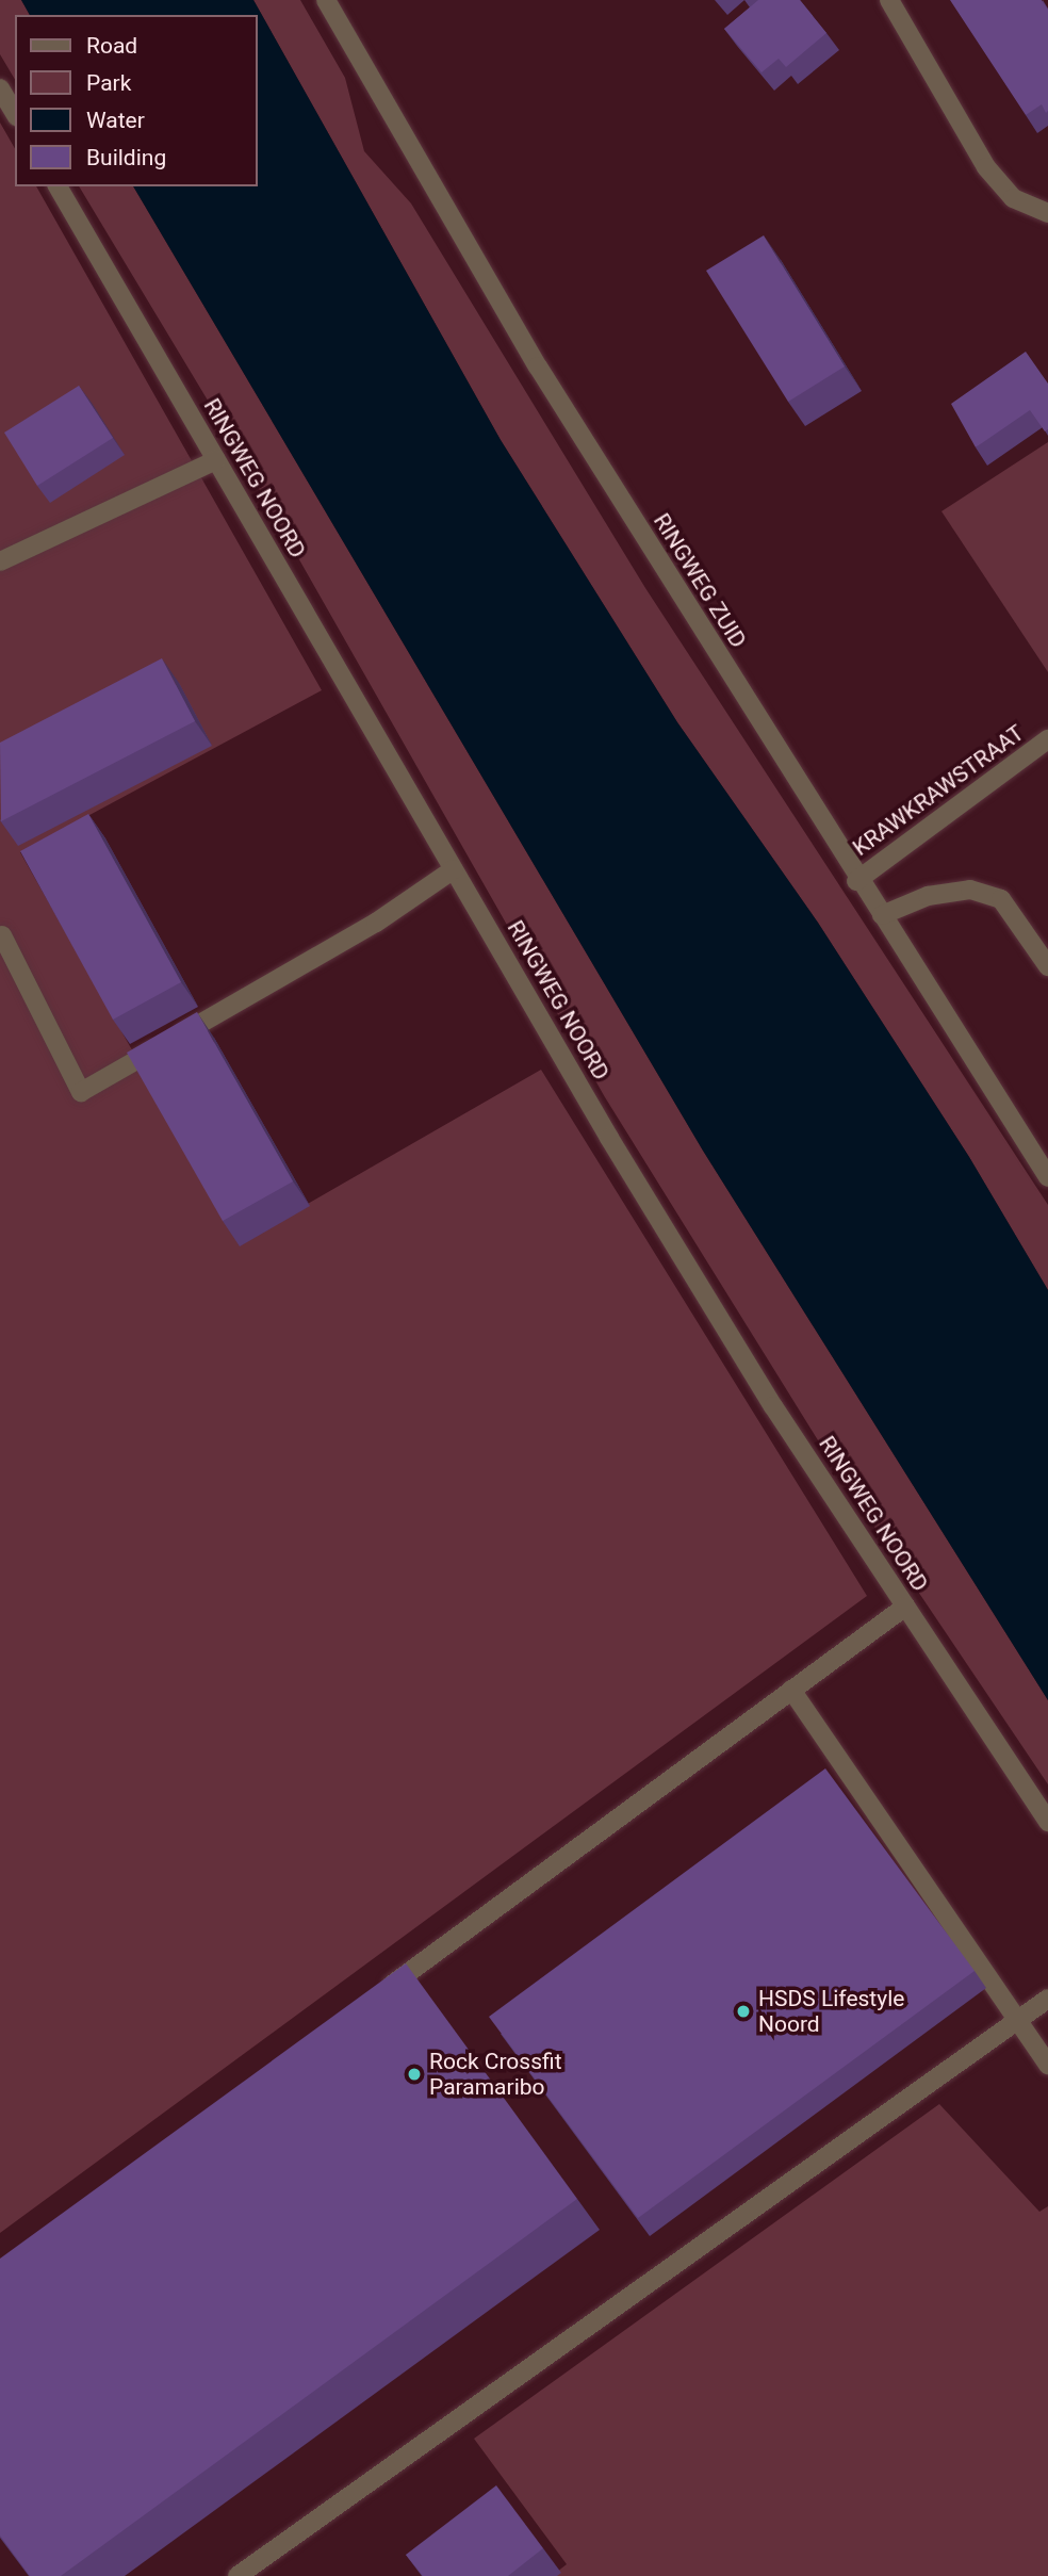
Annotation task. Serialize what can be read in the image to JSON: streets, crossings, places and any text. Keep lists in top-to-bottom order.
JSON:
{
  "streets": {
    "street": ["RINGWEG NOORD", "RINGWEG ZUID", "KRAWKRAWSTRAAT"]
  },
  "crossings": [
    ["RINGWEG ZUID", "KRAWKRAWSTRAAT"]
  ],
  "places": ["HSDS Lifestyle Noord", "Rock Crossfit Paramaribo"],
  "legend": [
    "Road",
    "Park",
    "Water",
    "Building"
  ]
}
